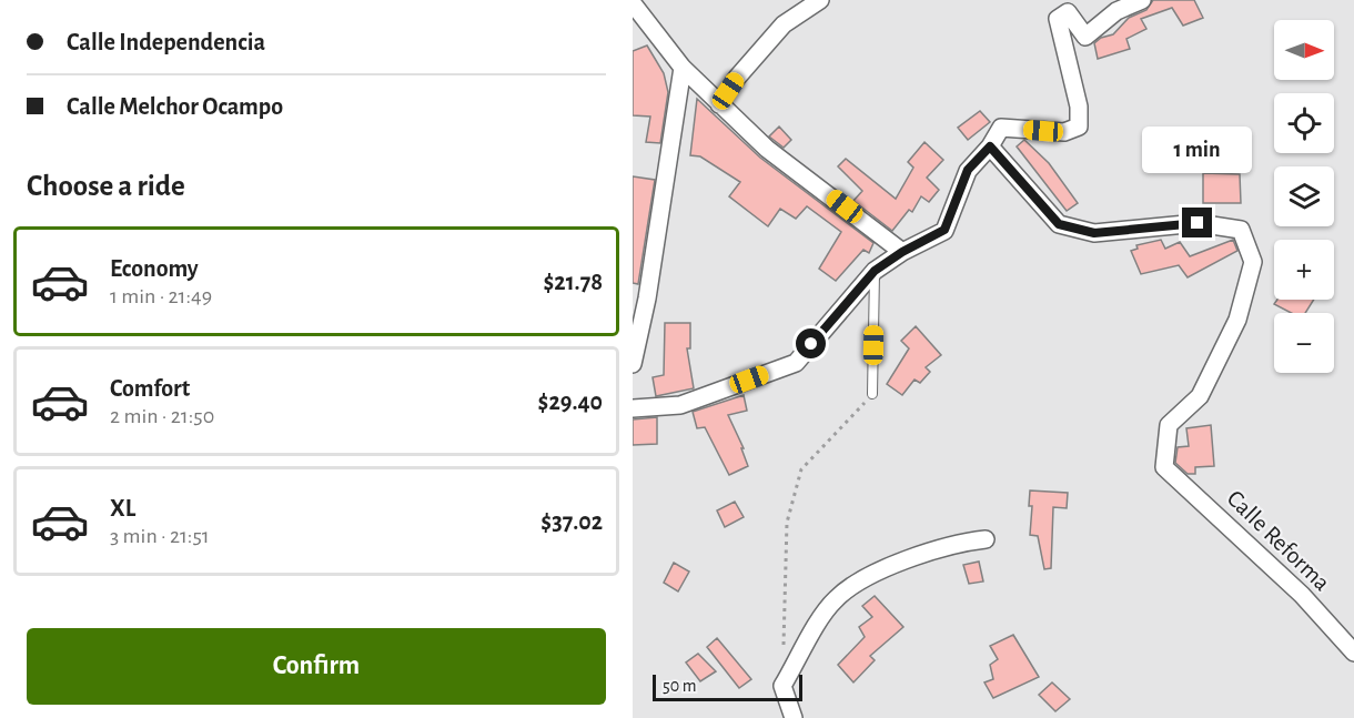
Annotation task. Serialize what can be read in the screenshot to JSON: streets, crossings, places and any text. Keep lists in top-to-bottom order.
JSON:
{
  "streets": {
    "street": ["Calle Reforma"]
  },
  "scale_bar": "50 m",
  "north": "right",
  "page": {
    "banner": ["Calle Independencia", "Calle Melchor Ocampo"],
    "map_buttons": ["+", "−"],
    "bubble": "1 min",
    "heading": "Choose a ride",
    "list": [
      {
        "name": "Economy",
        "note": "1 min · 21:49",
        "value": "$21.78"
      },
      {
        "name": "Comfort",
        "note": "2 min · 21:50",
        "value": "$29.40"
      },
      {
        "name": "XL",
        "note": "3 min · 21:51",
        "value": "$37.02"
      }
    ],
    "buttons": "Confirm",
    "scale": "50 m"
  }
}
